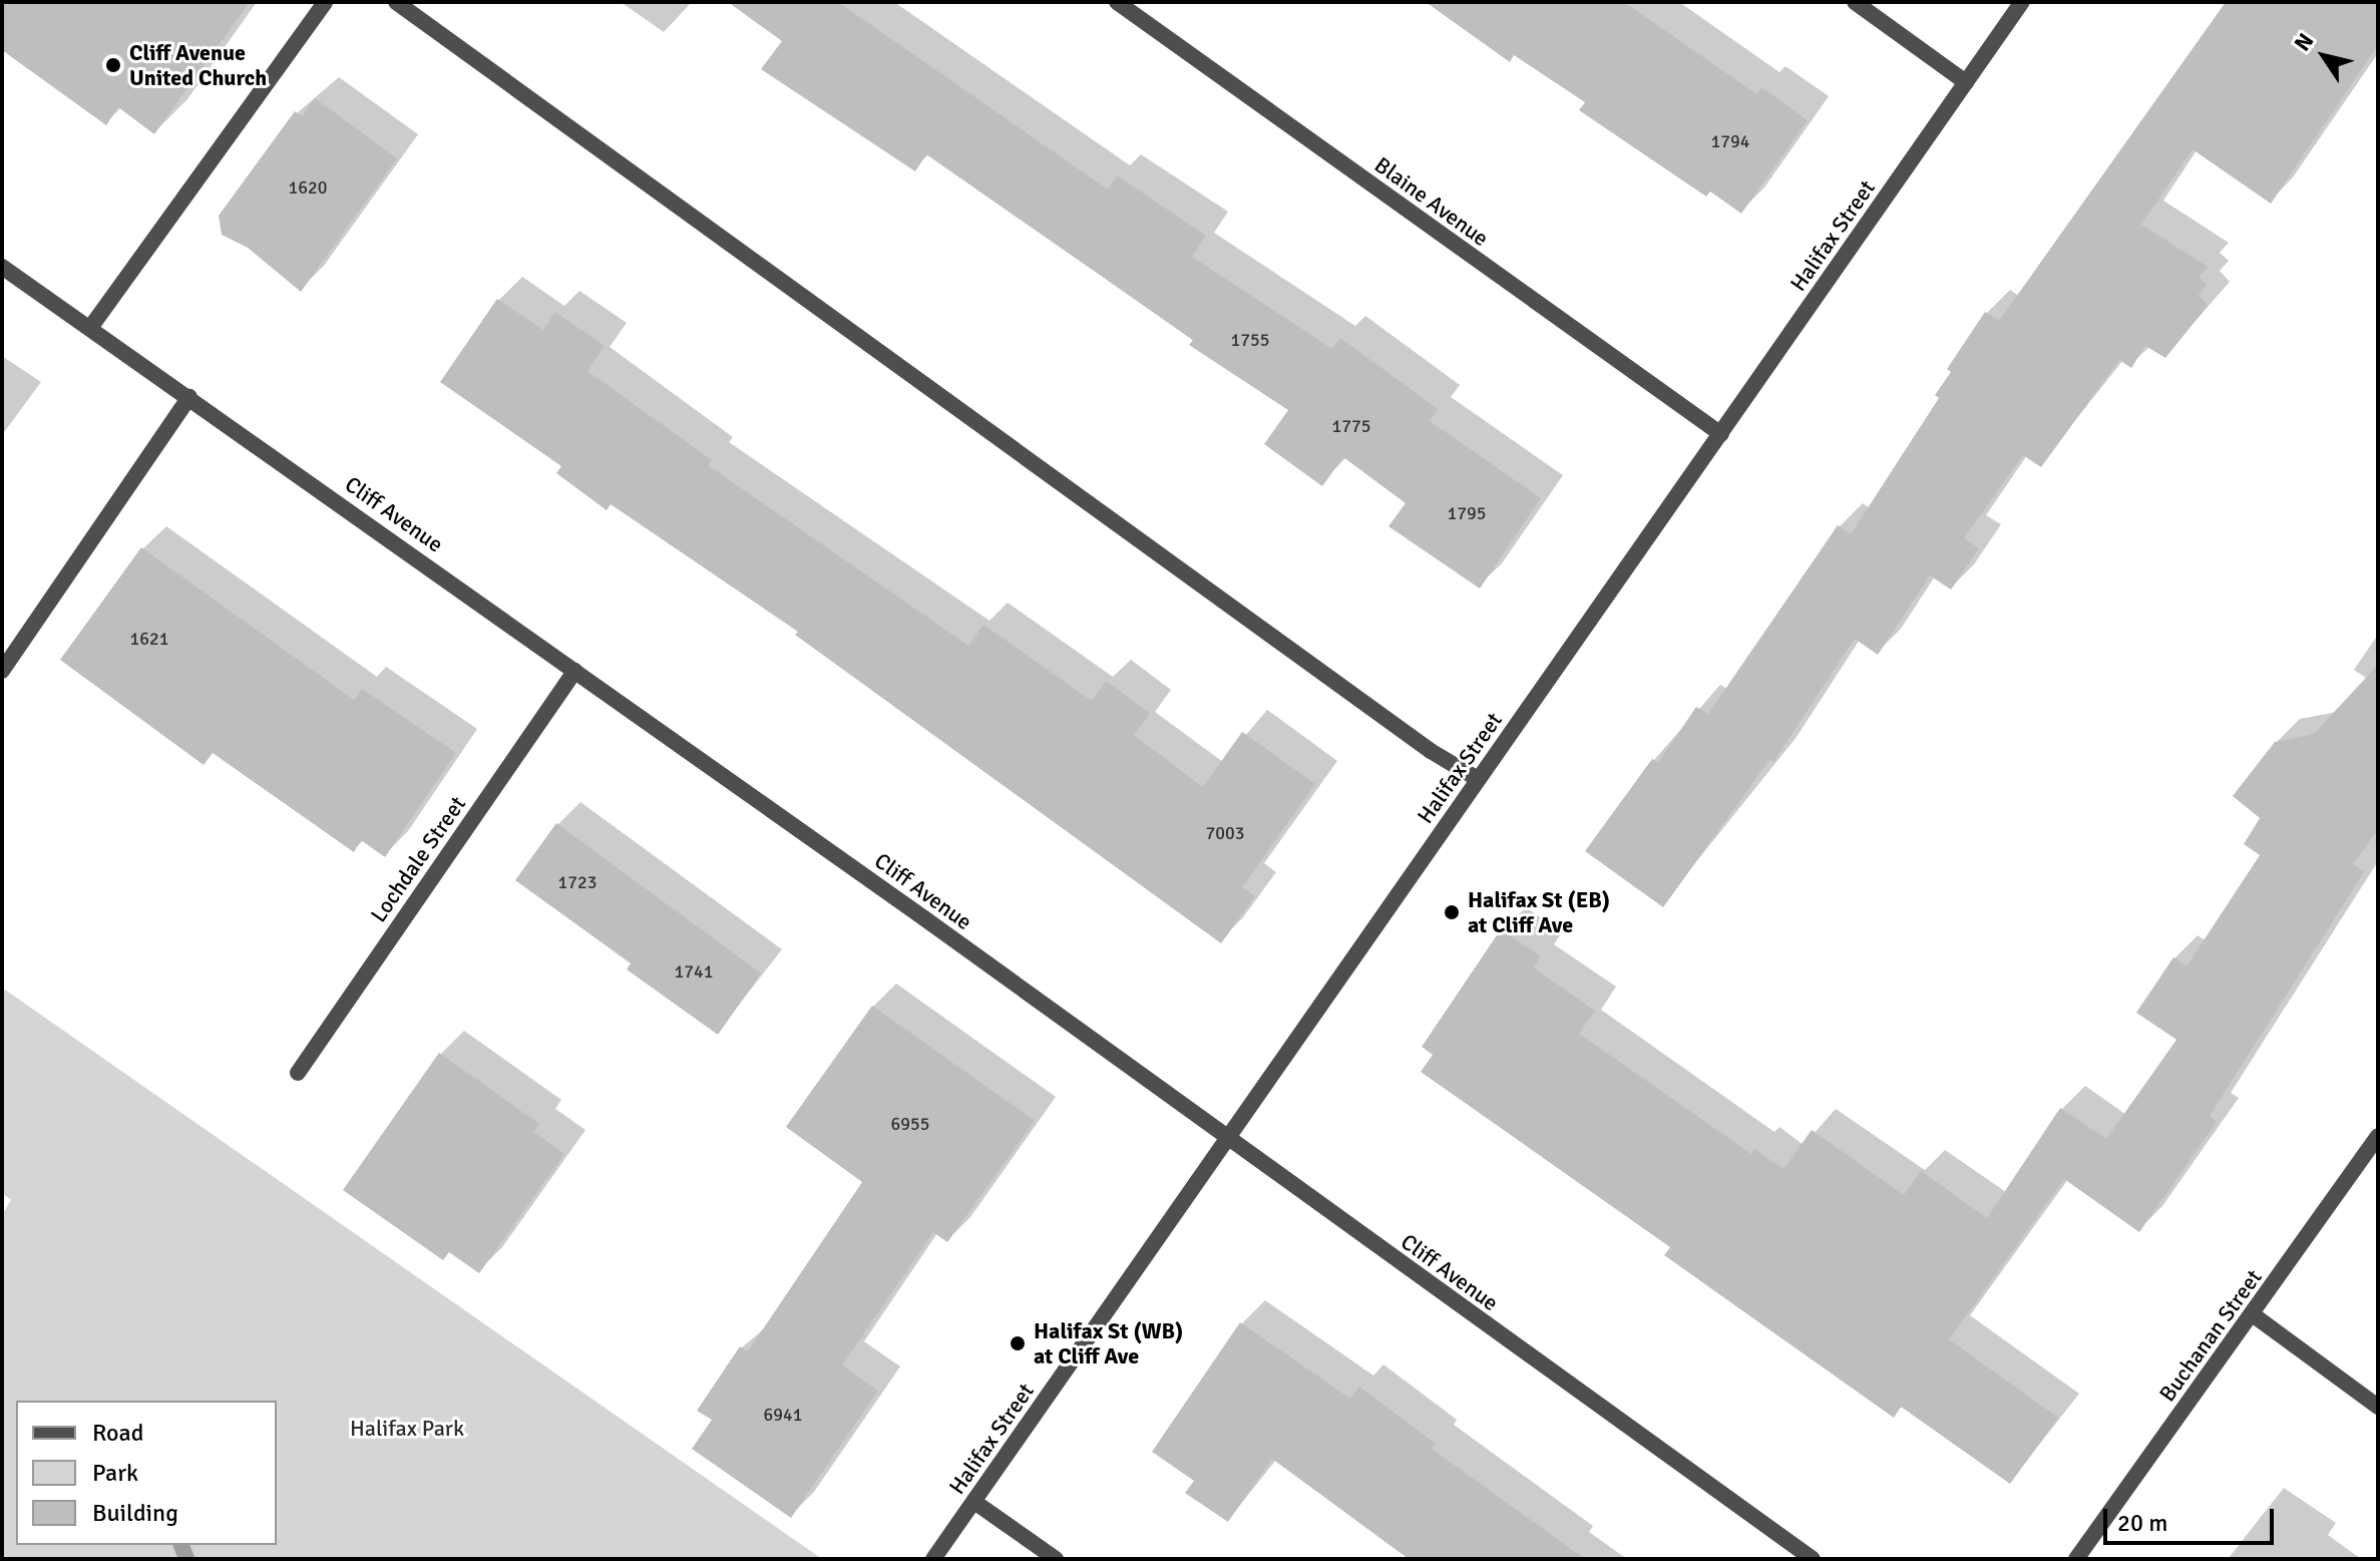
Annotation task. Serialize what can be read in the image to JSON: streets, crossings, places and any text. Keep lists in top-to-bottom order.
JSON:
{
  "streets": {
    "street": [
      "Blaine Avenue",
      "Halifax Street",
      "Cliff Avenue",
      "Lochdale Street",
      "Buchanan Street"
    ]
  },
  "crossings": [
    ["Blaine Avenue", "Halifax Street"],
    ["Halifax Street", "Cliff Avenue"],
    ["Cliff Avenue", "Lochdale Street"]
  ],
  "parks": ["Halifax Park"],
  "places": ["Cliff Avenue United Church", "Halifax St (EB) at Cliff Ave", "Halifax St (WB) at Cliff Ave"],
  "house_numbers": [
    "1794",
    "1620",
    "1755",
    "1775",
    "1795",
    "1621",
    "7003",
    "1723",
    "1741",
    "6955",
    "6941"
  ],
  "legend": ["Road", "Park", "Building"],
  "scale_bar": "20 m",
  "north": "top left"
}
